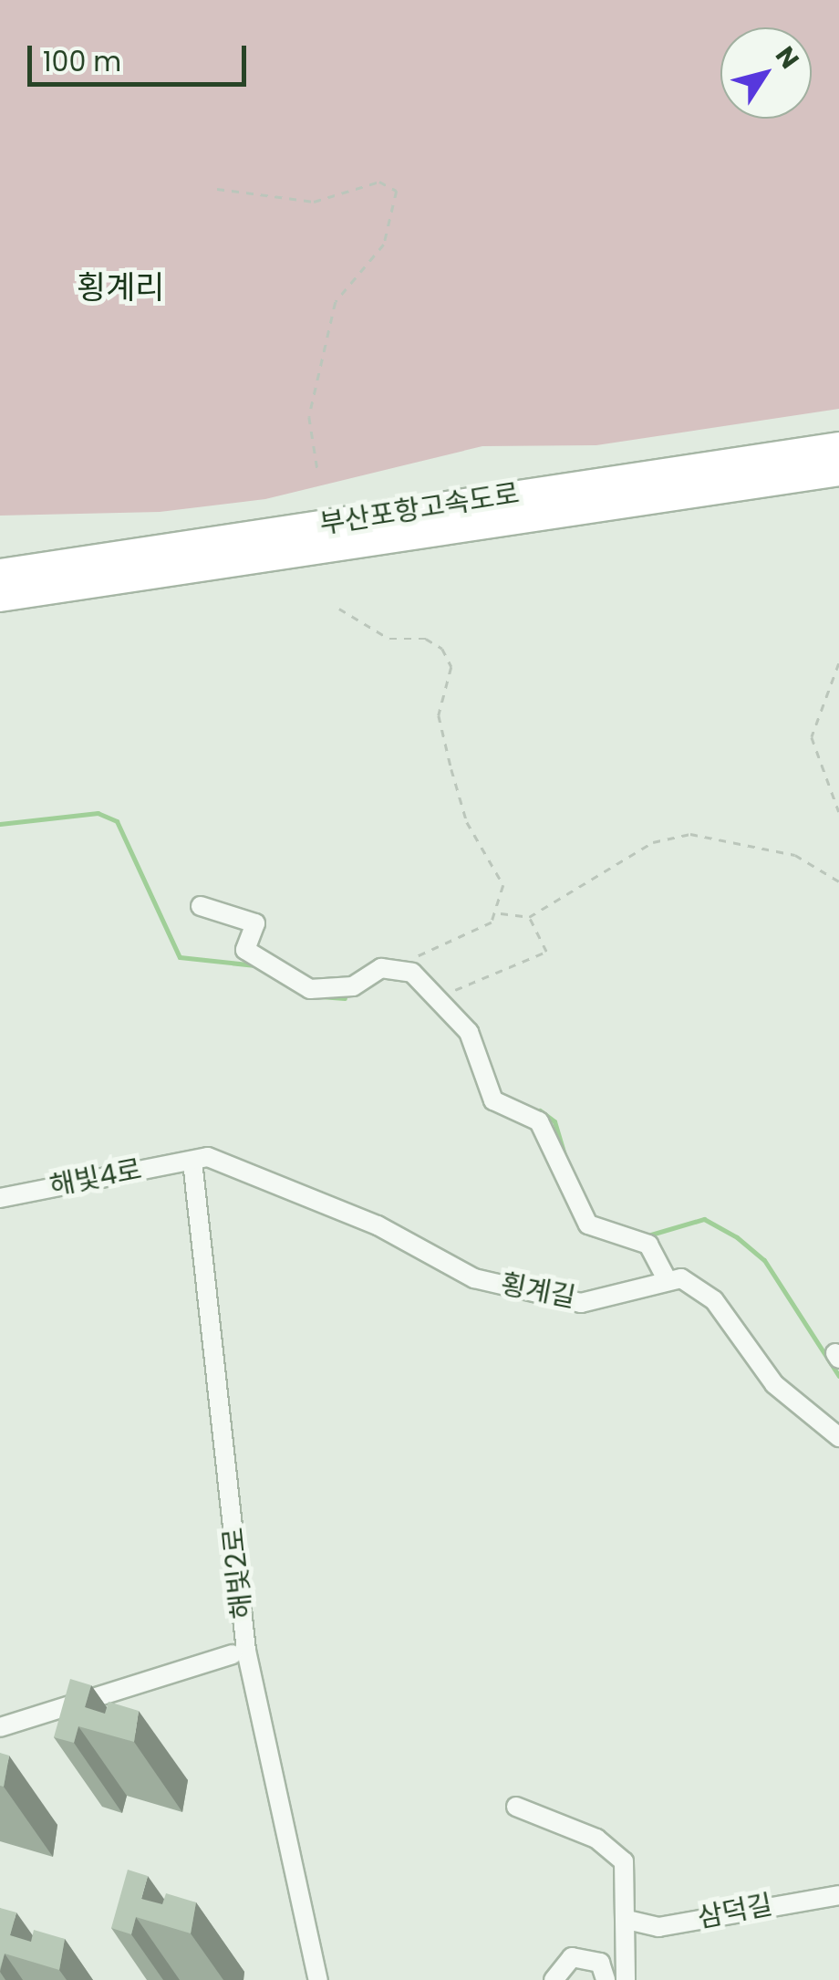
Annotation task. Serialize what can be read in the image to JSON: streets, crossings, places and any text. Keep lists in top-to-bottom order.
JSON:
{
  "streets": {
    "highway": ["부산포항고속도로"],
    "street": [
      "해빛4로",
      "횡계길",
      "해빛2로",
      "삼덕길"
    ]
  },
  "crossings": [
    ["해빛4로", "횡계길"],
    ["해빛4로", "해빛2로"],
    ["횡계길", "해빛2로"]
  ],
  "districts": ["횡계리"],
  "scale_bar": "100 m",
  "north": "top right"
}
